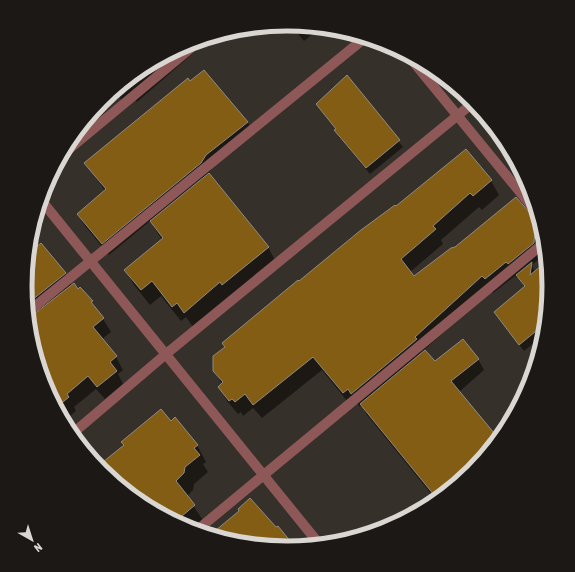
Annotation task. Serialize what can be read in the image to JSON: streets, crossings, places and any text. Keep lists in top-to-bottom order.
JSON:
{
  "north": "bottom right"
}
